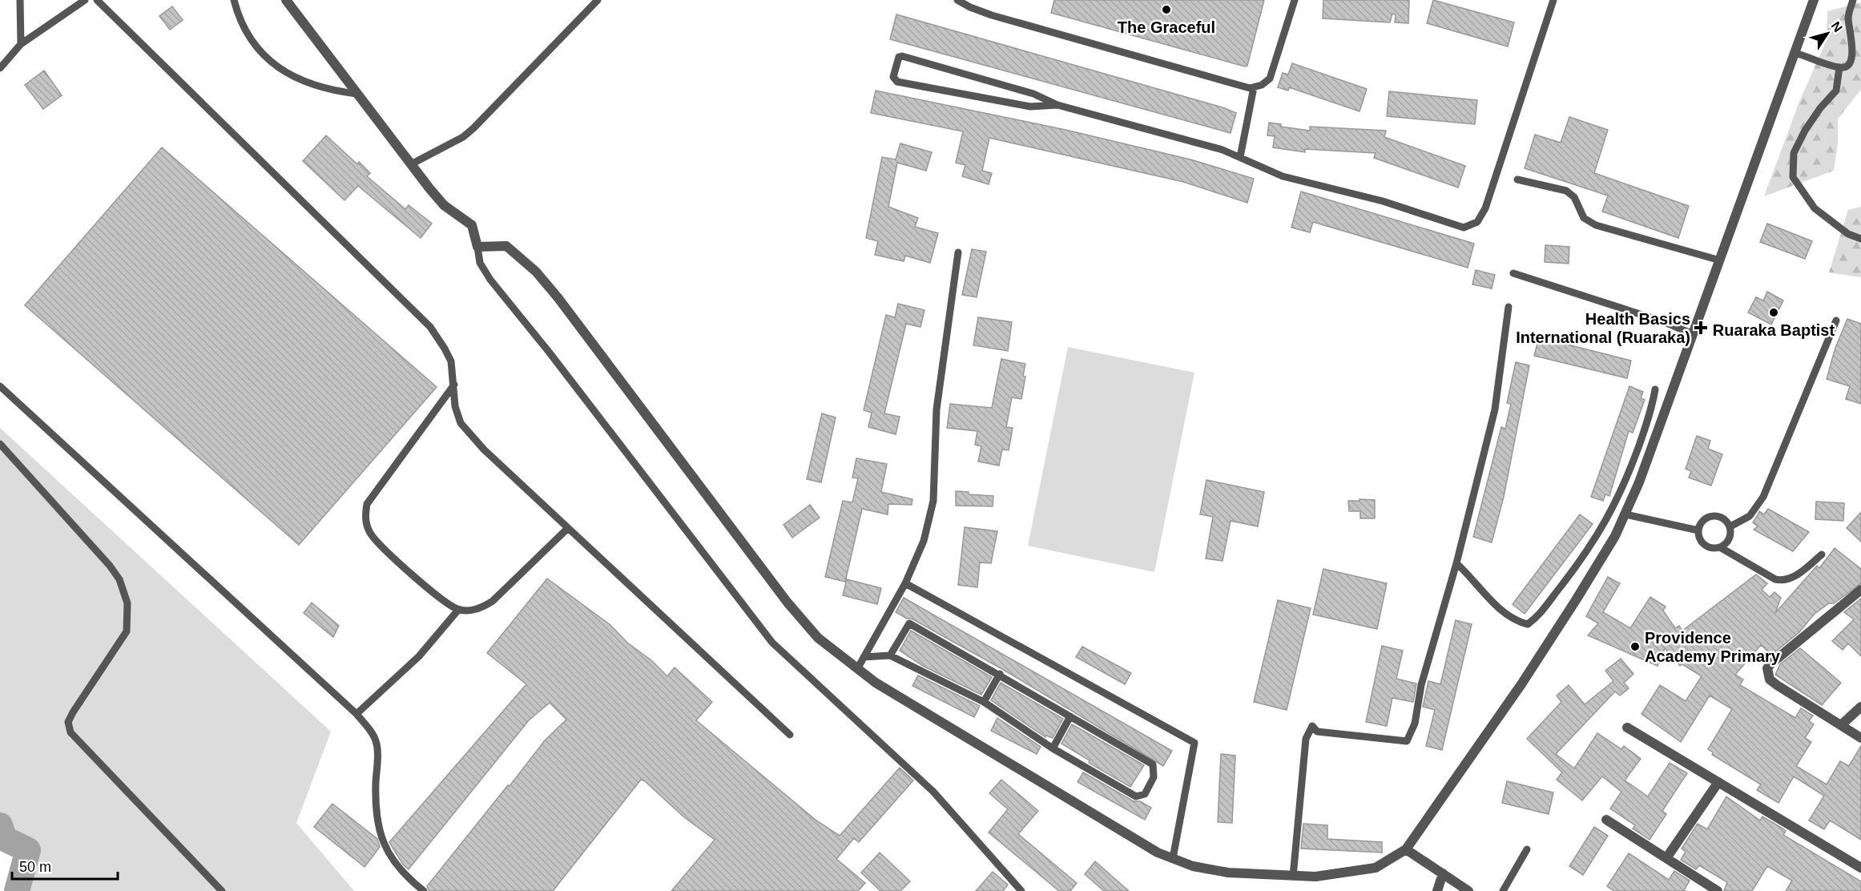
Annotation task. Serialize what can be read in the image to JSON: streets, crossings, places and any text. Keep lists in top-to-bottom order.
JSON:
{
  "places": {
    "other": ["The Graceful", "Ruaraka Baptist", "Providence Academy Primary"],
    "health": ["Health Basics International (Ruaraka)"]
  },
  "scale_bar": "50 m",
  "north": "top right"
}
